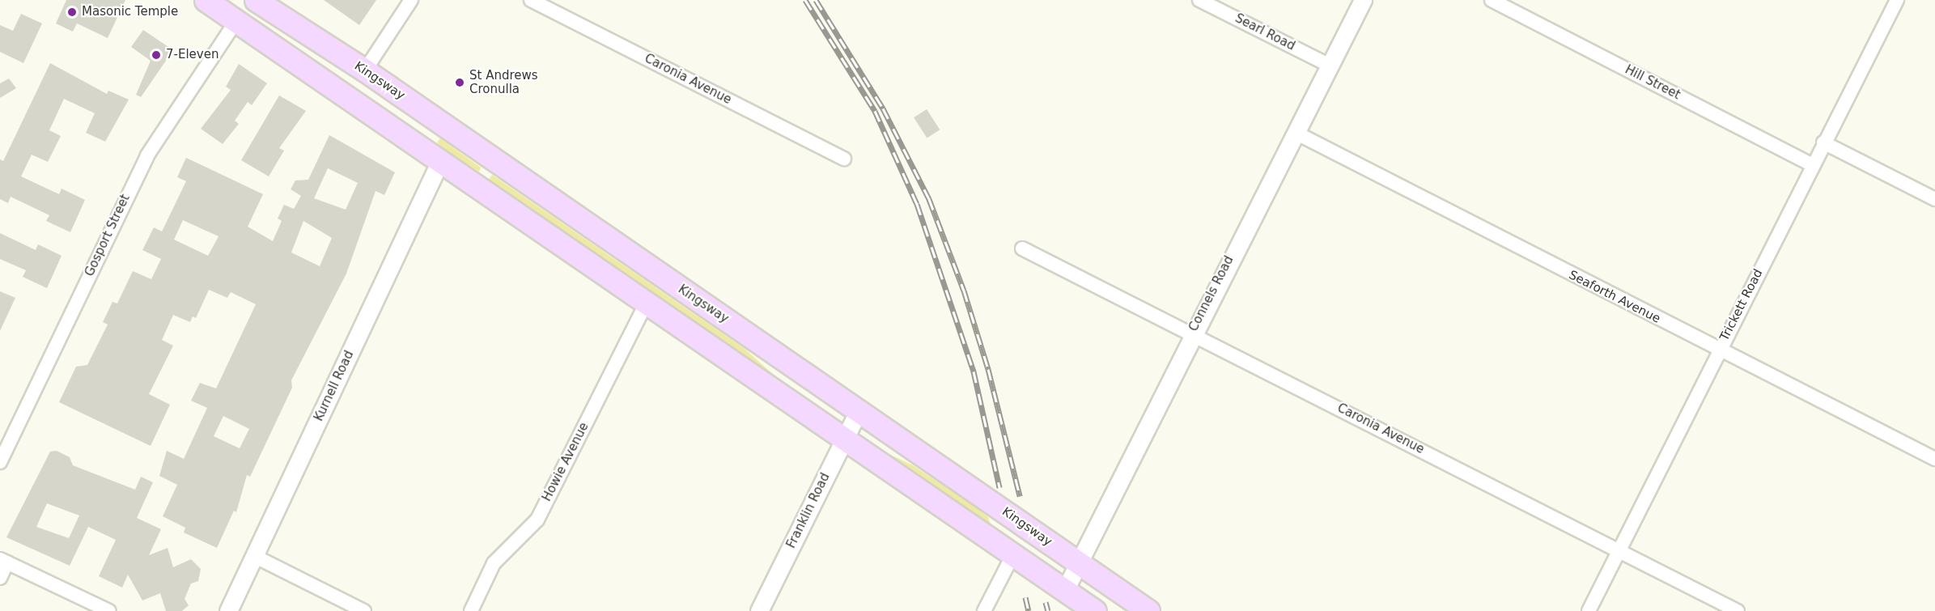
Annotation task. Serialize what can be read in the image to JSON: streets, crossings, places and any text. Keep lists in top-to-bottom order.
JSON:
{
  "streets": {
    "main road": ["Kingsway"],
    "street": [
      "Searl Road",
      "Caronia Avenue",
      "Hill Street",
      "Gosport Street",
      "Connels Road",
      "Seaforth Avenue",
      "Trickett Road",
      "Kurnell Road",
      "Howie Avenue",
      "Franklin Road"
    ]
  },
  "crossings": [
    ["Searl Road", "Connels Road"],
    ["Caronia Avenue", "Connels Road"],
    ["Caronia Avenue", "Trickett Road"],
    ["Kingsway", "Connels Road"],
    ["Kingsway", "Franklin Road"],
    ["Hill Street", "Trickett Road"],
    ["Connels Road", "Seaforth Avenue"],
    ["Seaforth Avenue", "Trickett Road"]
  ],
  "places": ["Masonic Temple", "7-Eleven", "St Andrews Cronulla"]
}
